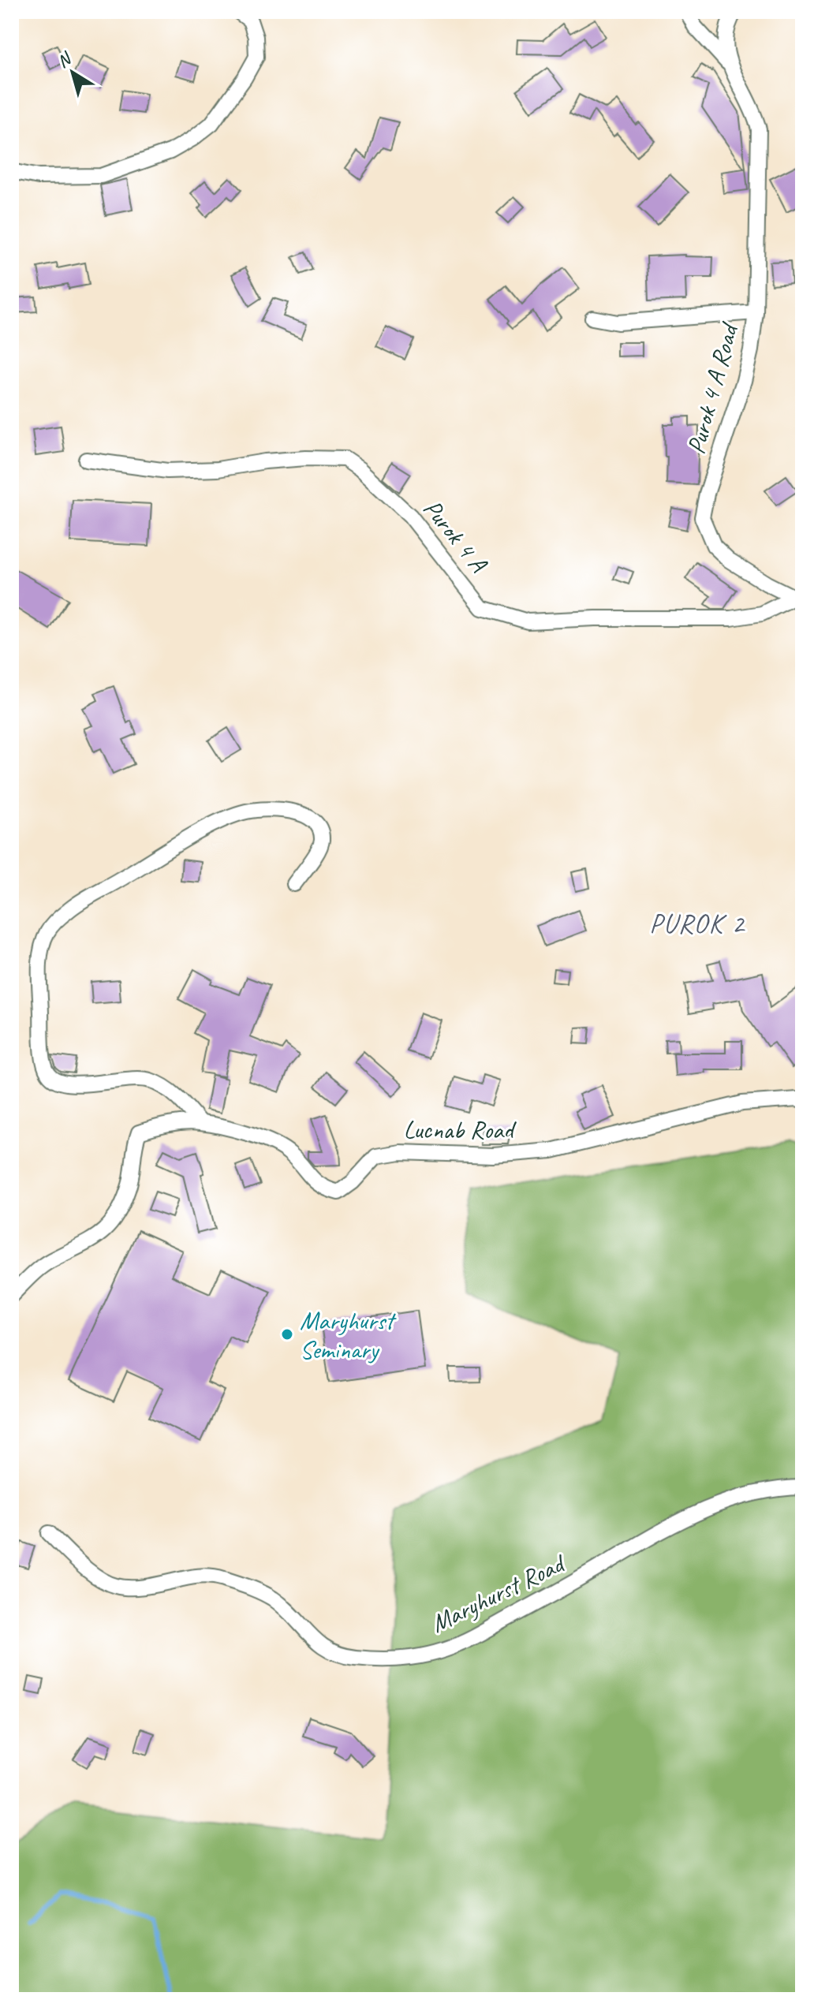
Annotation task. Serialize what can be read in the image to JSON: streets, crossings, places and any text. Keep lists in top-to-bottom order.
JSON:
{
  "streets": {
    "street": [
      "Purok 4 A Road",
      "Purok 4 A",
      "Lucnab Road",
      "Maryhurst Road"
    ]
  },
  "crossings": [
    ["Purok 4 A Road", "Purok 4 A"]
  ],
  "districts": ["PUROK 2"],
  "places": ["Maryhurst Seminary"],
  "north": "top left"
}
